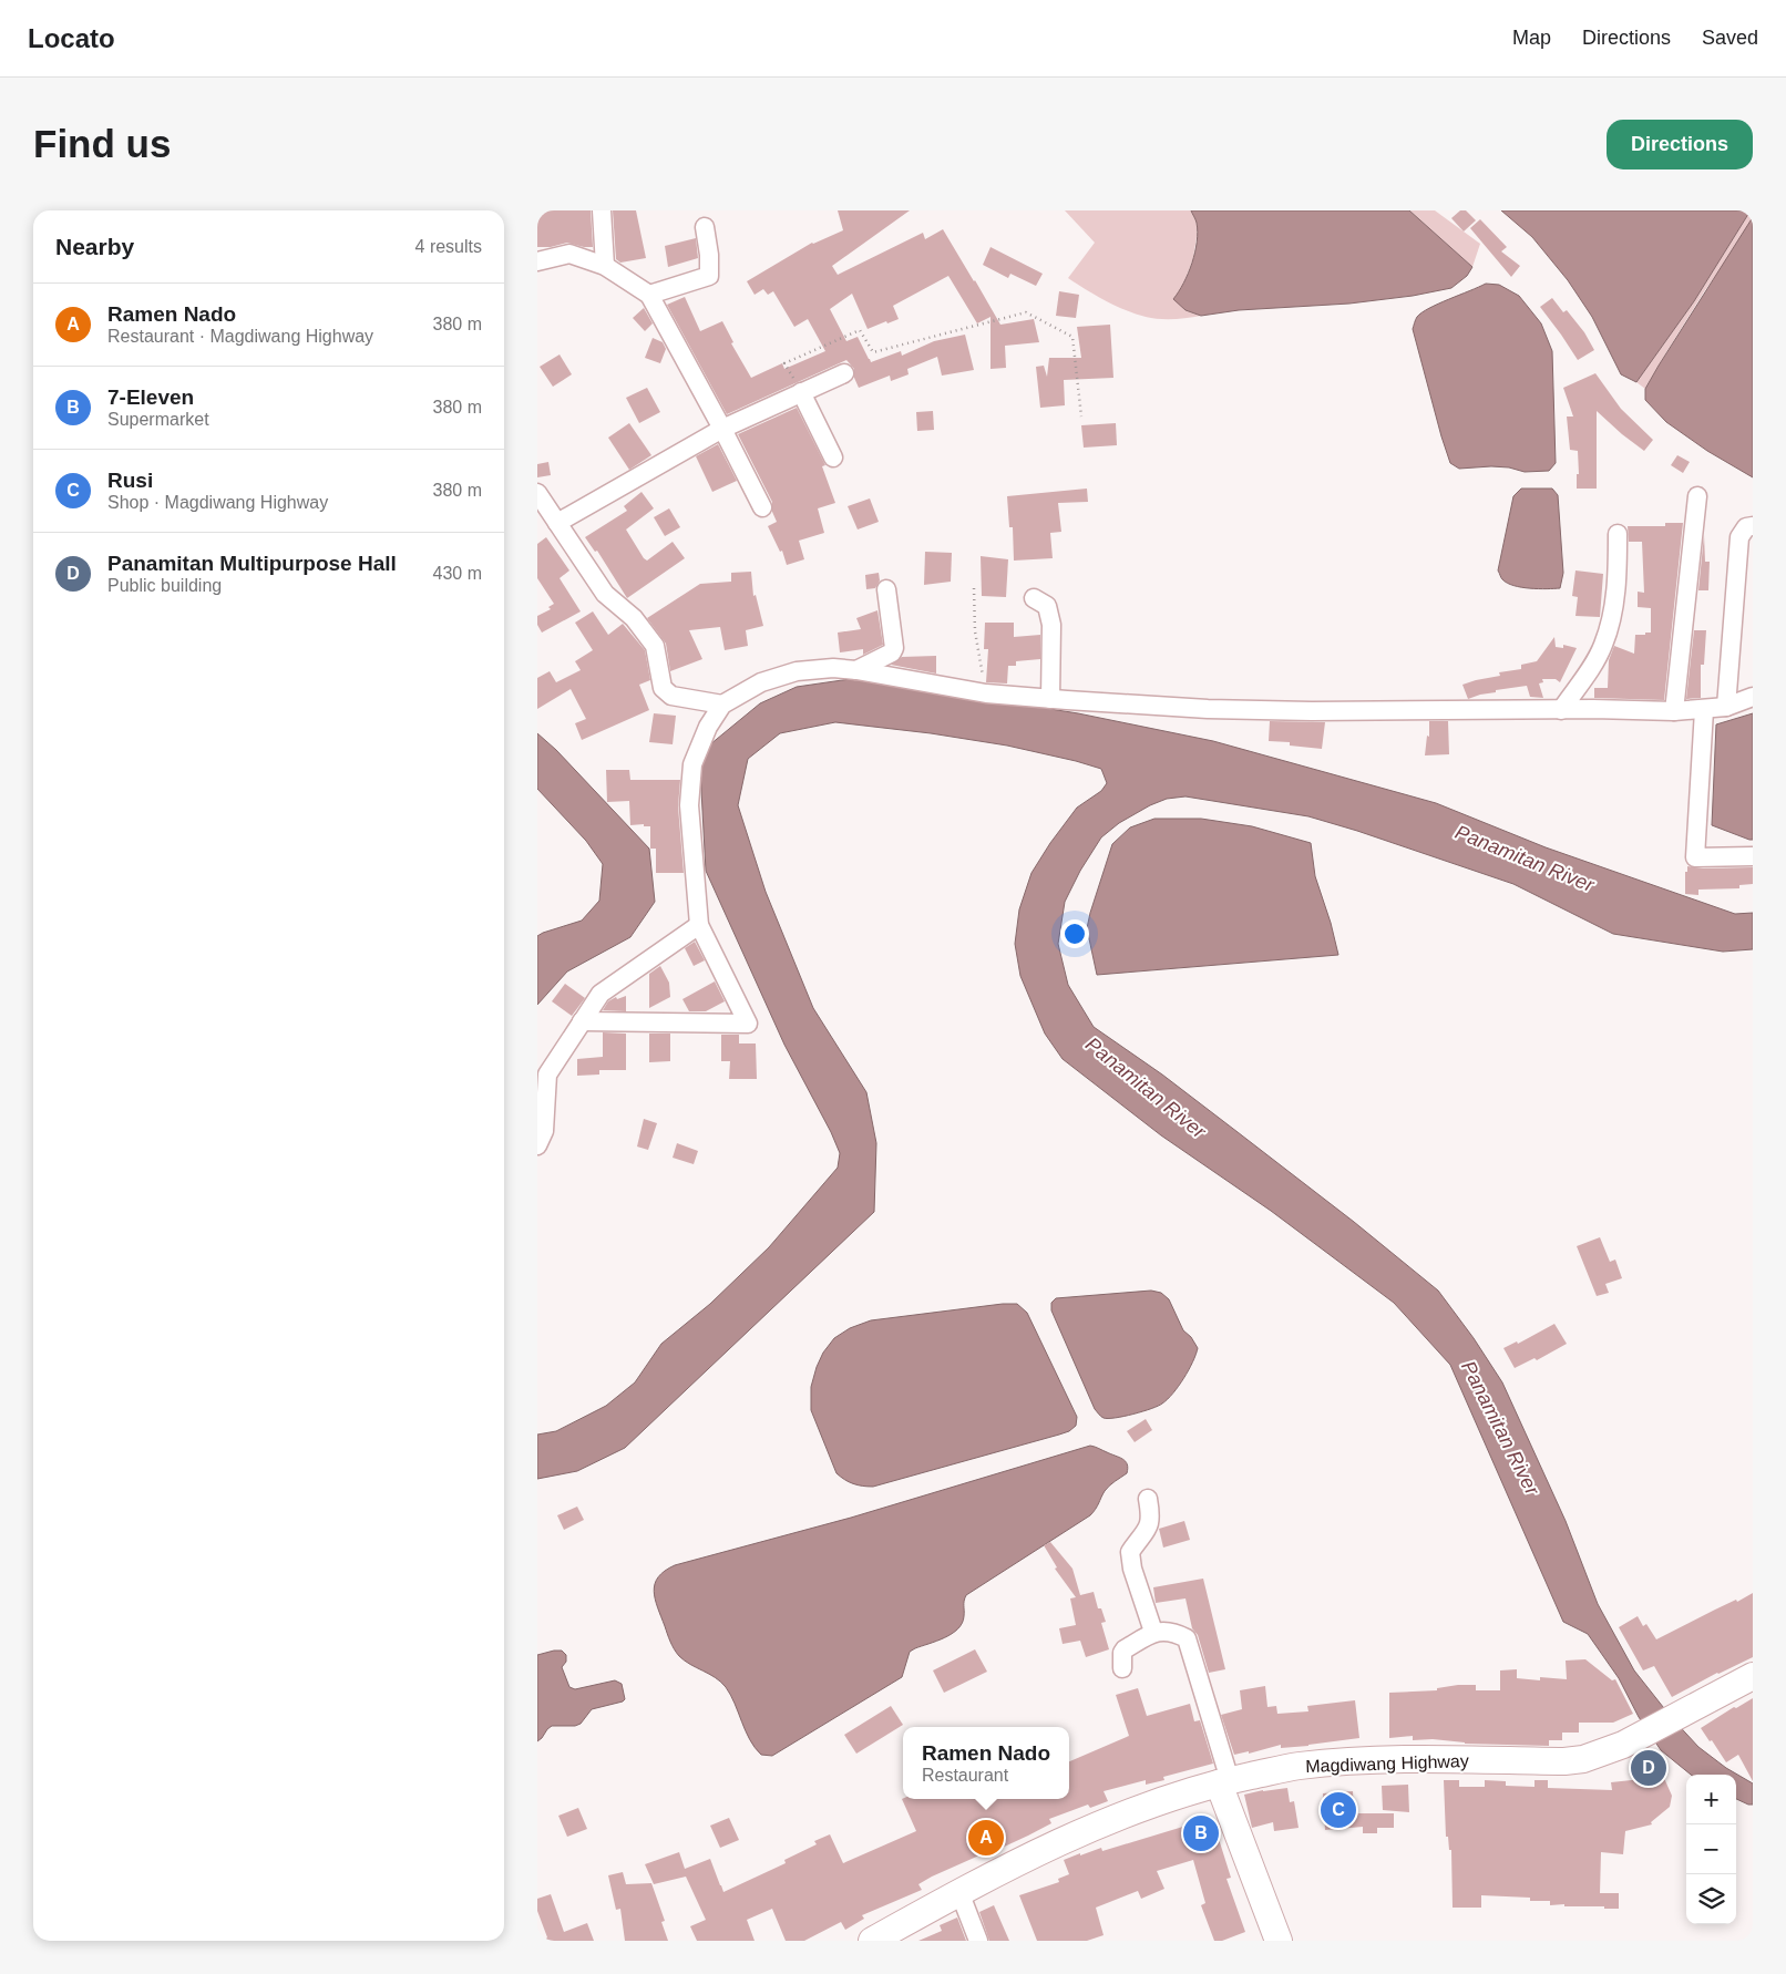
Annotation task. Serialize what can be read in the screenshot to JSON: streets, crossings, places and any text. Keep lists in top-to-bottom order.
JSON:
{
  "streets": {
    "main road": ["Magdiwang Highway"]
  },
  "water": ["Panamitan River"],
  "page": {
    "header": "Locato",
    "nav": ["Map", "Directions", "Saved"],
    "buttons": "Directions",
    "title": "Find us",
    "heading": ["Nearby", "4 results"],
    "list": [
      {
        "mark": "A",
        "name": "Ramen Nado",
        "note": "Restaurant · Magdiwang Highway",
        "value": "380 m"
      },
      {
        "mark": "B",
        "name": "7-Eleven",
        "note": "Supermarket",
        "value": "380 m"
      },
      {
        "mark": "C",
        "name": "Rusi",
        "note": "Shop · Magdiwang Highway",
        "value": "380 m"
      },
      {
        "mark": "D",
        "name": "Panamitan Multipurpose Hall",
        "note": "Public building",
        "value": "430 m"
      }
    ],
    "popup": ["Ramen Nado", "Restaurant"],
    "pins": [
      "D",
      "C",
      "B",
      "A"
    ],
    "map_buttons": ["+", "−"]
  }
}
